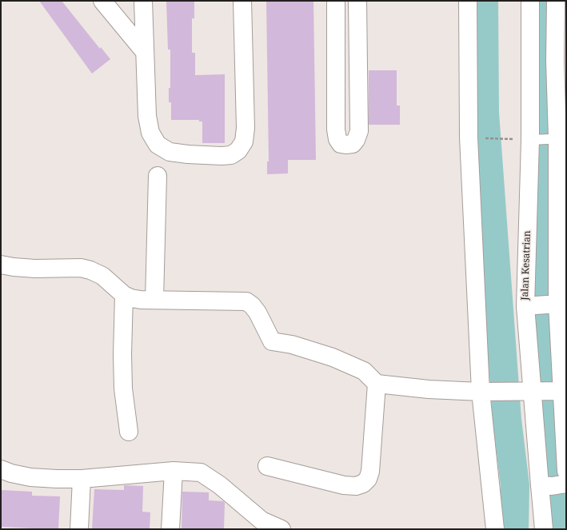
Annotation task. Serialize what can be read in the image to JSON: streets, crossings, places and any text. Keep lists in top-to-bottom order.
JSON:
{
  "streets": {
    "street": ["Jalan Kesatrian"]
  }
}
